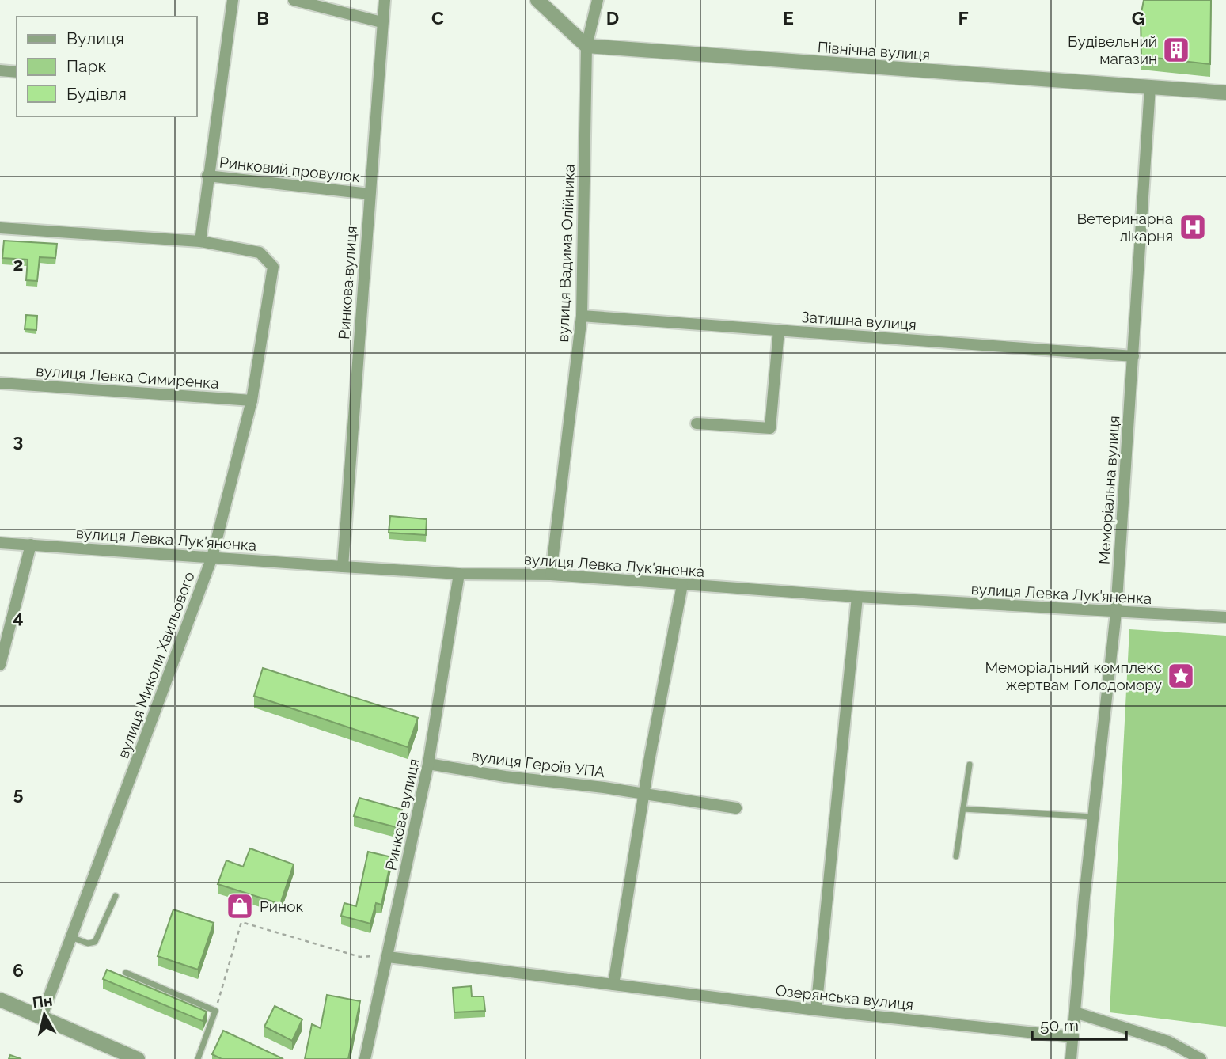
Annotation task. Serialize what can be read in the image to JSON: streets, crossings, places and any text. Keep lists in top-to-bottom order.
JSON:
{
  "streets": {
    "street": [
      "Північна вулиця",
      "Ринковий провулок",
      "вулиця Вадима Олійника",
      "Ринкова вулиця",
      "Затишна вулиця",
      "вулиця Левка Симиренка",
      "Меморіальна вулиця",
      "вулиця Левка Лук'яненка",
      "вулиця Миколи Хвильового",
      "вулиця Героїв УПА",
      "Озерянська вулиця"
    ]
  },
  "crossings": [
    ["Північна вулиця", "вулиця Вадима Олійника"],
    ["Північна вулиця", "Меморіальна вулиця"],
    ["Ринковий провулок", "Ринкова вулиця"],
    ["вулиця Вадима Олійника", "Затишна вулиця"],
    ["вулиця Вадима Олійника", "вулиця Левка Лук'яненка"],
    ["Ринкова вулиця", "вулиця Левка Лук'яненка"],
    ["Ринкова вулиця", "вулиця Героїв УПА"],
    ["Ринкова вулиця", "Озерянська вулиця"],
    ["Затишна вулиця", "Меморіальна вулиця"],
    ["вулиця Левка Симиренка", "вулиця Миколи Хвильового"],
    ["Меморіальна вулиця", "вулиця Левка Лук'яненка"],
    ["Меморіальна вулиця", "Озерянська вулиця"],
    ["вулиця Левка Лук'яненка", "вулиця Миколи Хвильового"]
  ],
  "places": {
    "building": ["Будівельний магазин"],
    "hospital": ["Ветеринарна лікарня"],
    "place": ["Меморіальний комплекс жертвам Голодомору"],
    "shop": ["Ринок"]
  },
  "legend": ["Вулиця", "Парк", "Будівля"],
  "scale_bar": "50 m",
  "north": "top",
  "grid": {
    "columns": [
      "B",
      "C",
      "D",
      "E",
      "F",
      "G"
    ],
    "rows": [
      "2",
      "3",
      "4",
      "5",
      "6"
    ]
  }
}
